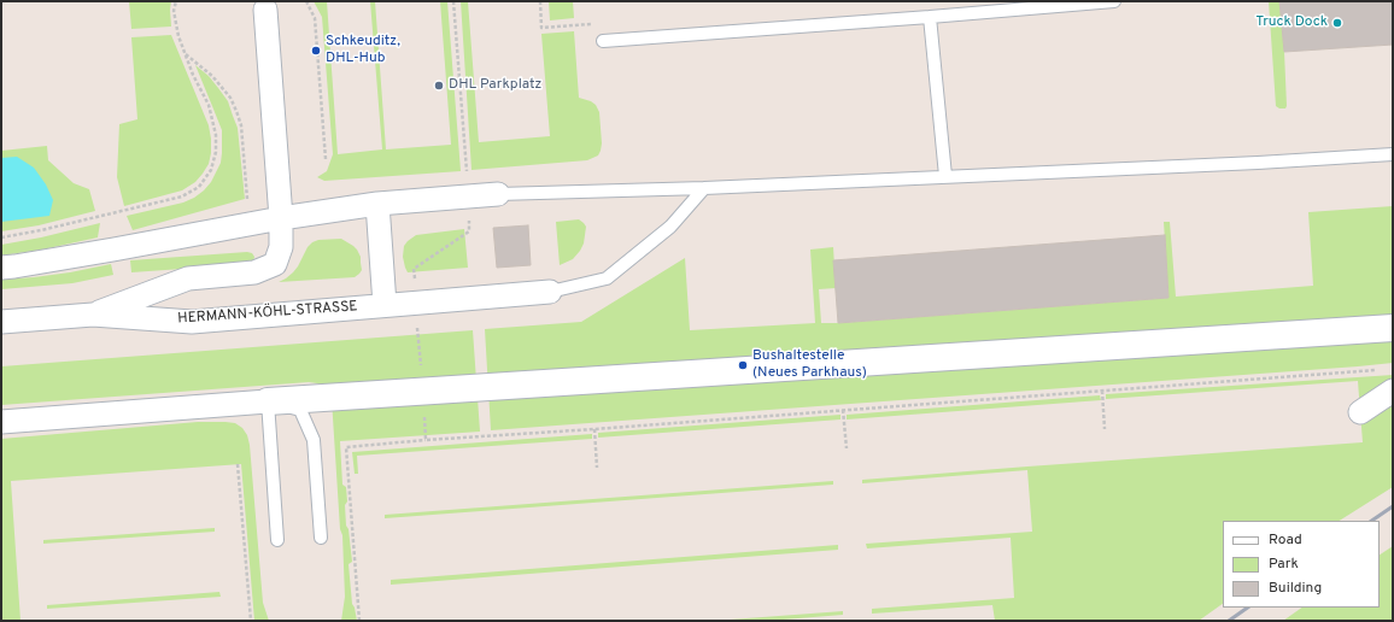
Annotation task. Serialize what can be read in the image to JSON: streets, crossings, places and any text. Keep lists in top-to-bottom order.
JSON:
{
  "streets": {
    "street": ["HERMANN-KÖHL-STRASSE"]
  },
  "places": [
    "Truck Dock",
    "Schkeuditz, DHL-Hub",
    "DHL Parkplatz",
    "Bushaltestelle (Neues Parkhaus)"
  ],
  "legend": ["Road", "Park", "Building"]
}
